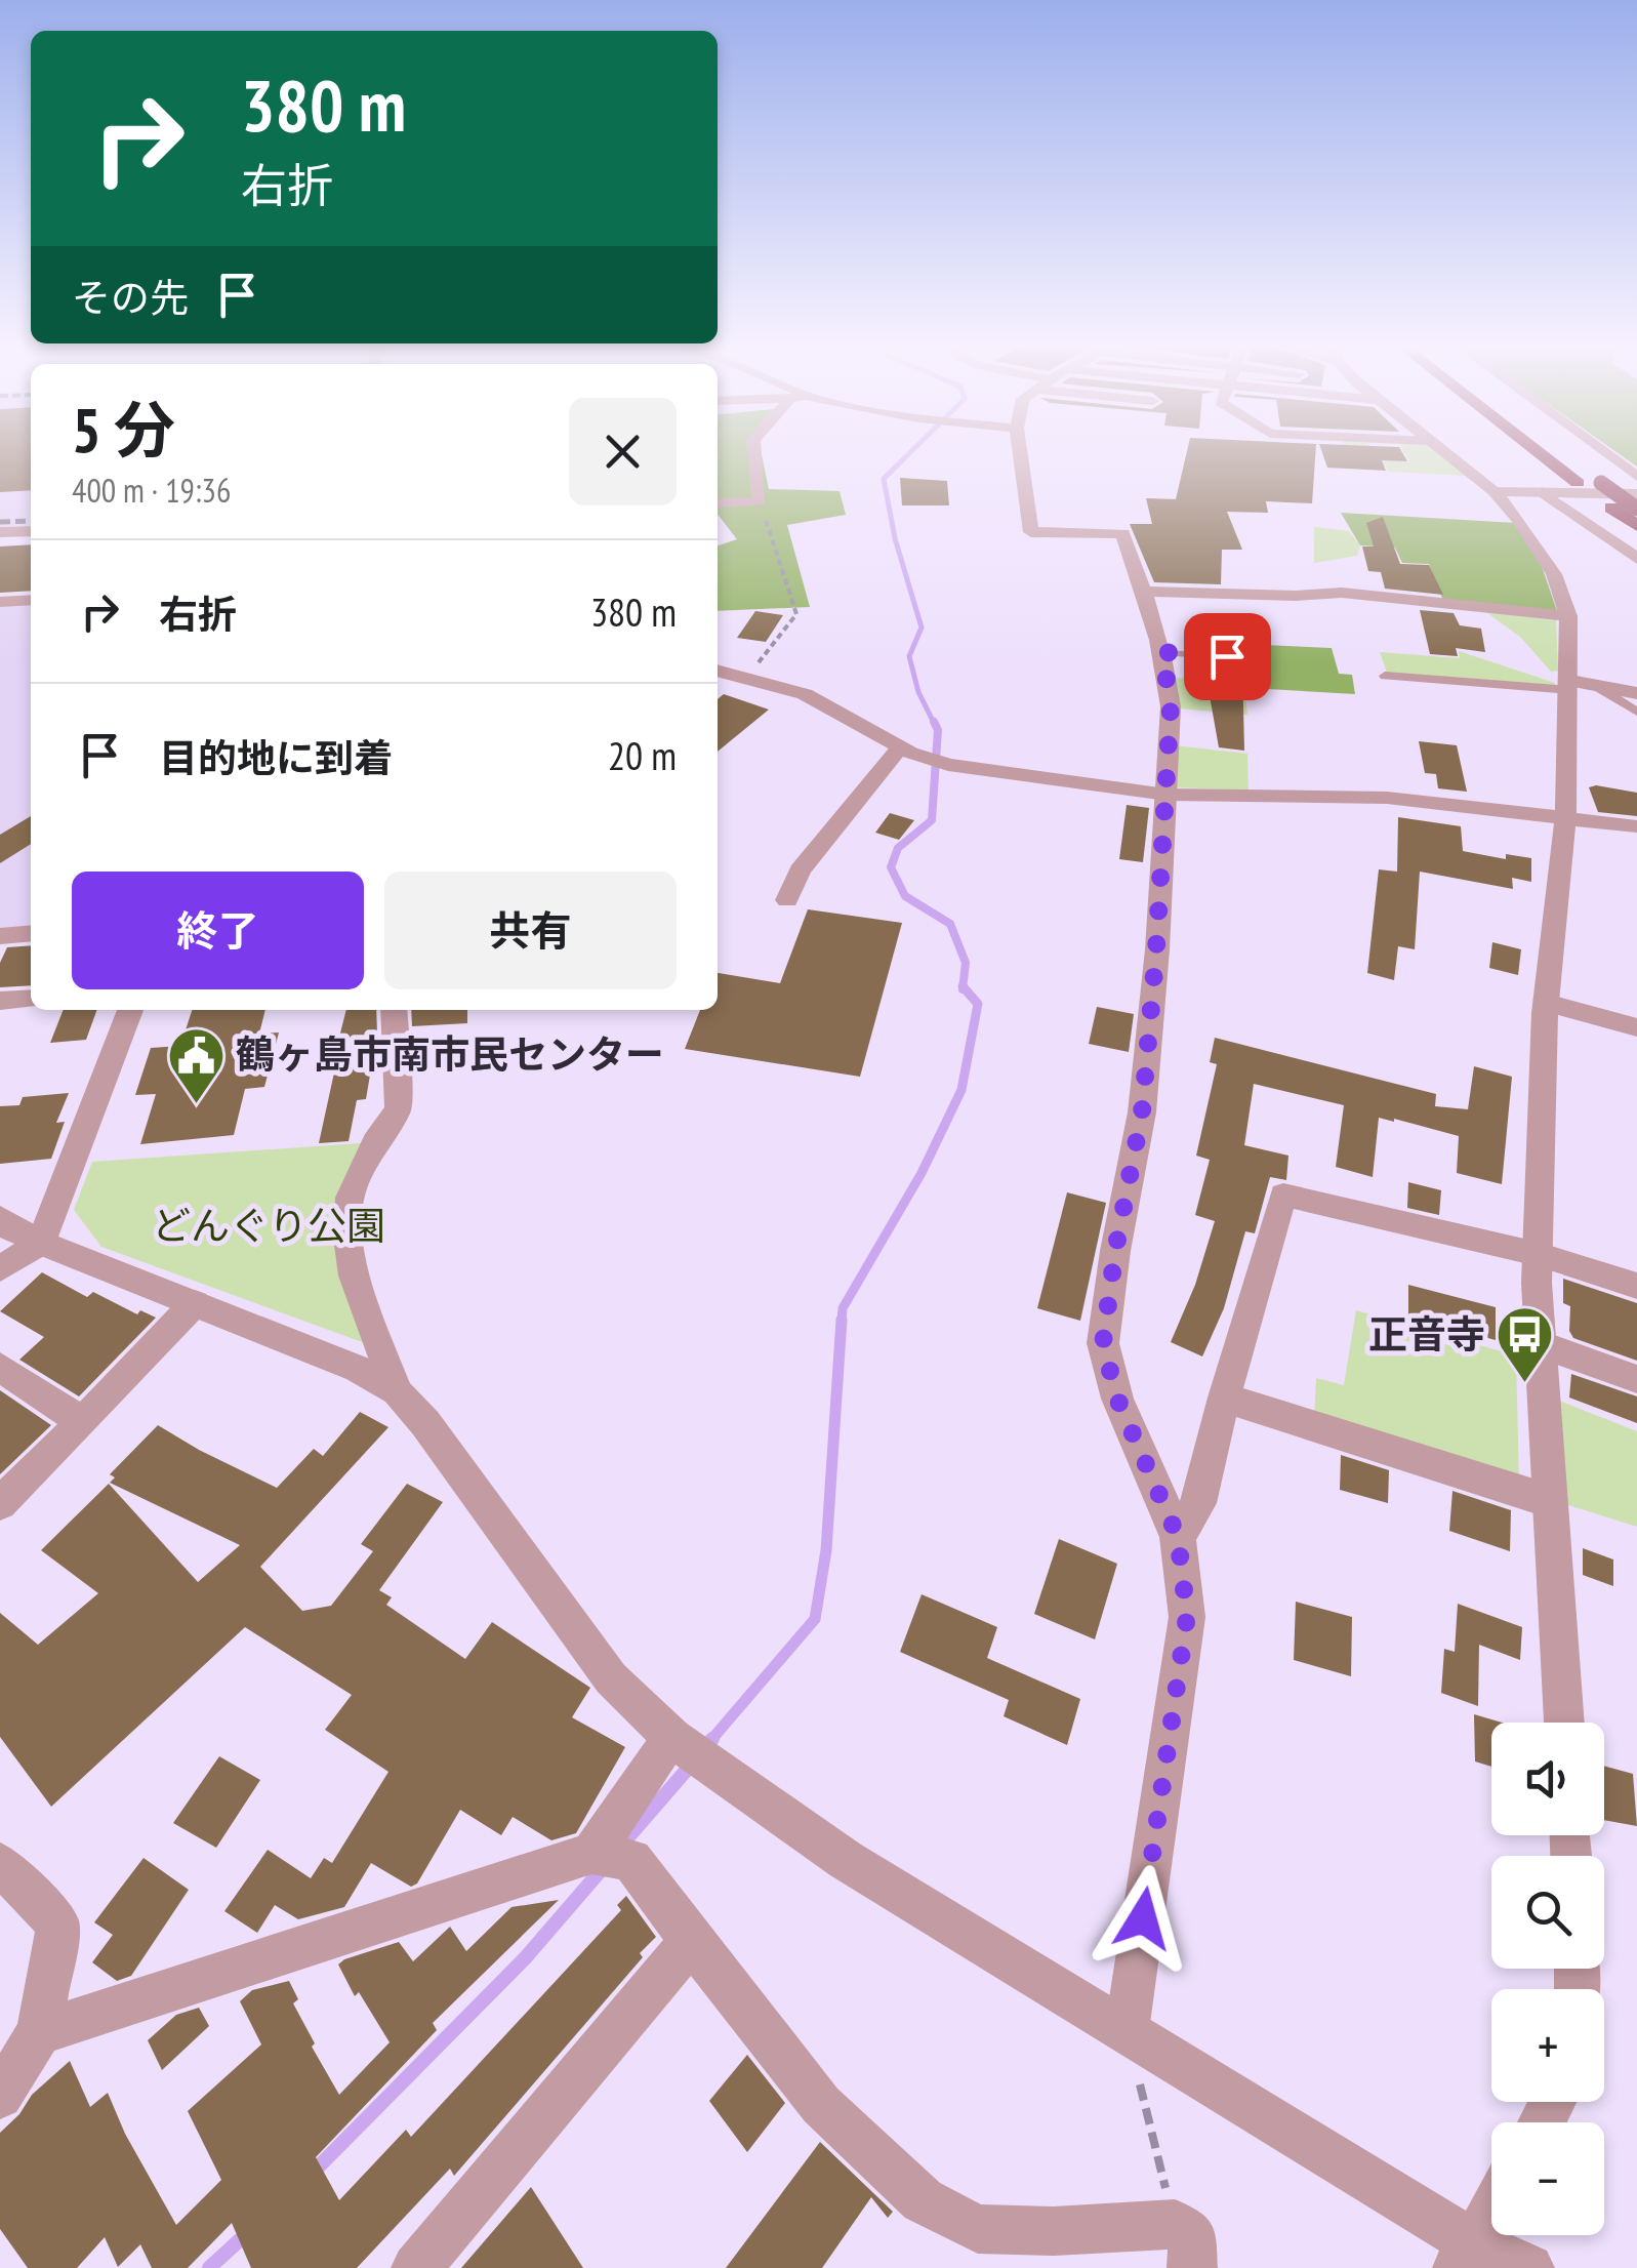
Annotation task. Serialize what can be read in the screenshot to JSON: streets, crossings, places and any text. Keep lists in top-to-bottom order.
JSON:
{
  "parks": ["どんぐり公園"],
  "places": {
    "public building": ["鶴ヶ島市南市民センター"],
    "bus stop": ["正音寺"]
  },
  "page": {
    "turn": ["380 m", "右折"],
    "then": "その先",
    "heading": ["5 分", "400 m · 19:36"],
    "list": [
      {
        "name": "右折",
        "value": "380 m"
      },
      {
        "name": "目的地に到着",
        "value": "20 m"
      }
    ],
    "buttons": ["終了", "共有"],
    "map_buttons": ["+", "−"]
  }
}
